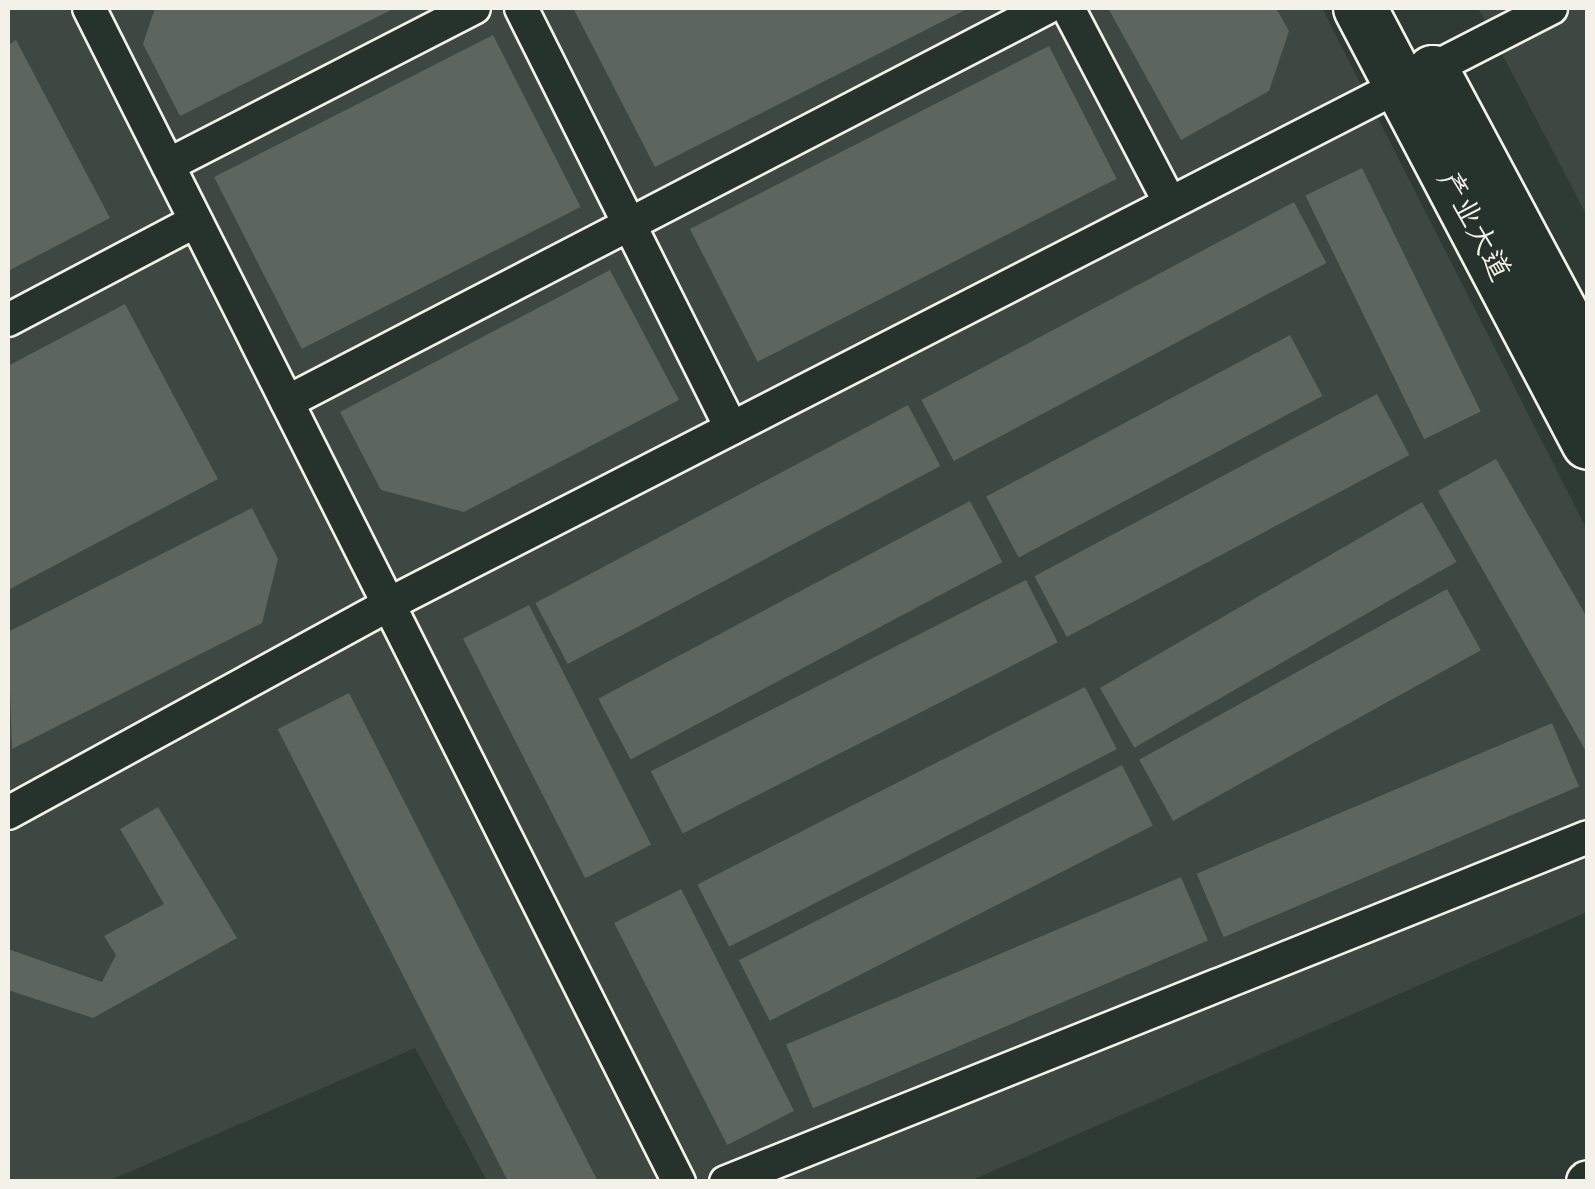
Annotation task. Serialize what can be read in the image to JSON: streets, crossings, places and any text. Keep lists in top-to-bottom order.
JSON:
{
  "streets": {
    "main road": ["产业大道"]
  }
}
